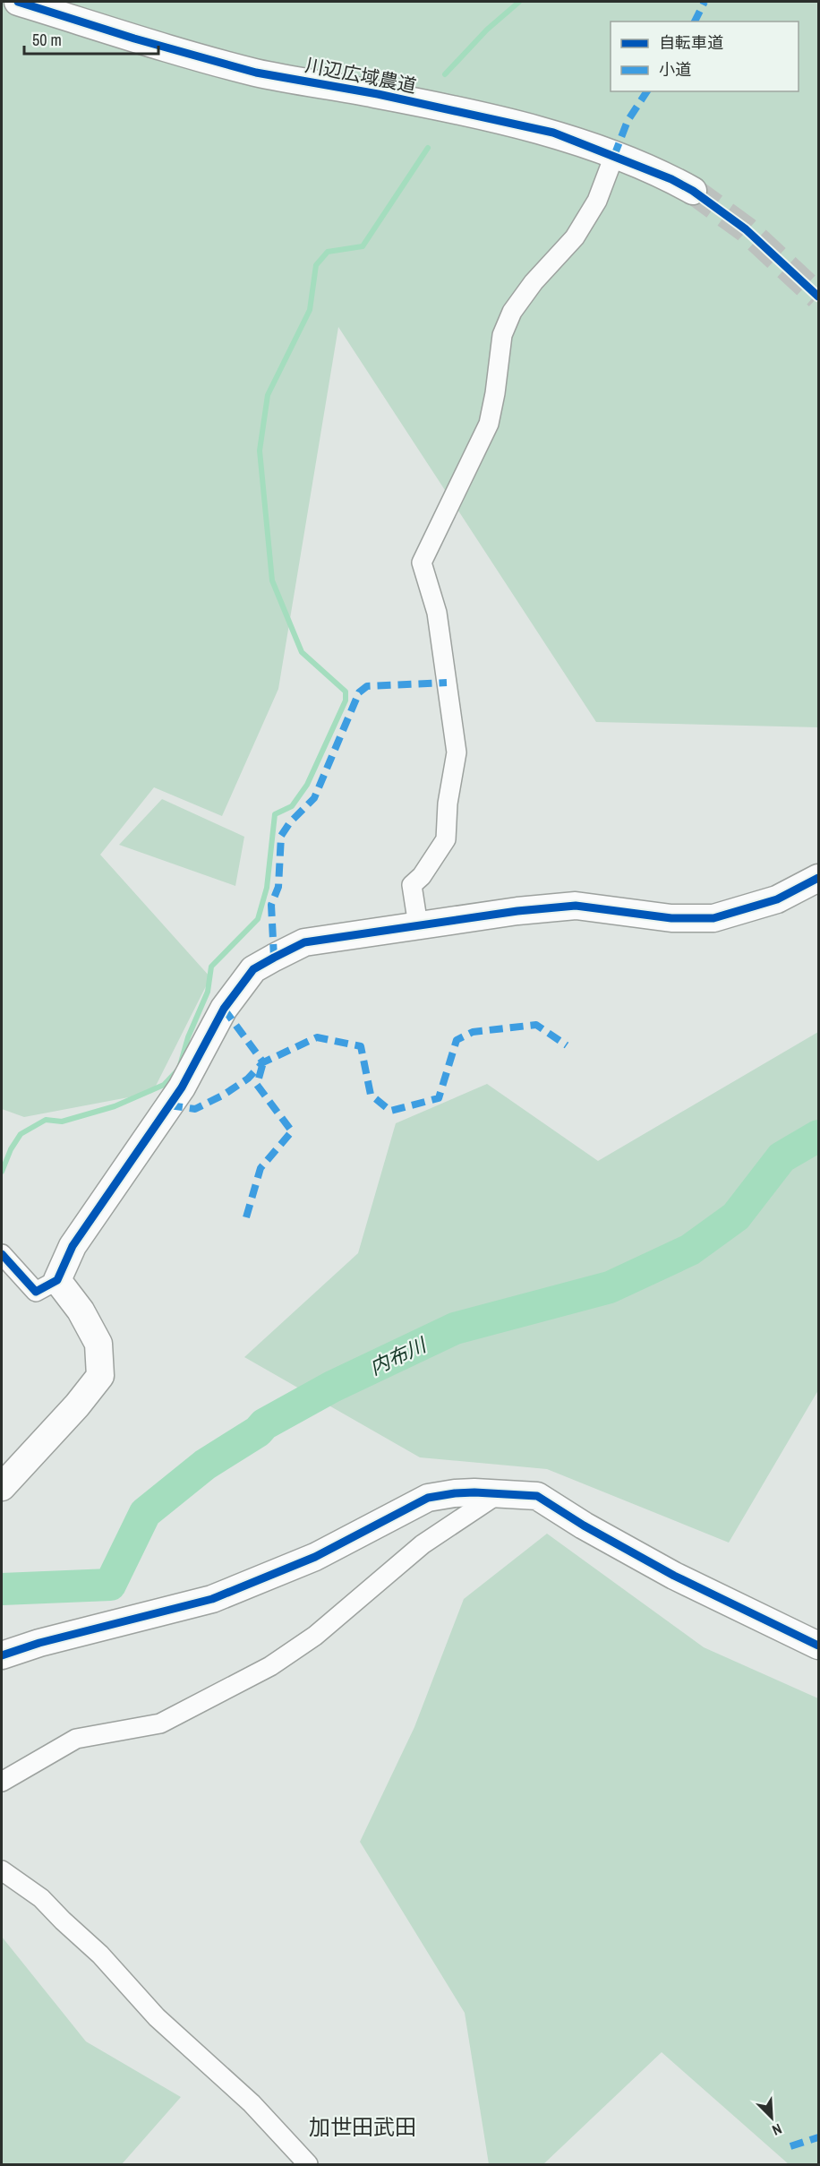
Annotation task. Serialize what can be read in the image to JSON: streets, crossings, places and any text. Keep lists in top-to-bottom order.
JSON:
{
  "streets": {
    "street": ["川辺広域農道"]
  },
  "districts": ["加世田武田"],
  "water": ["内布川"],
  "legend": ["自転車道", "小道"],
  "scale_bar": "50 m",
  "north": "bottom right"
}
